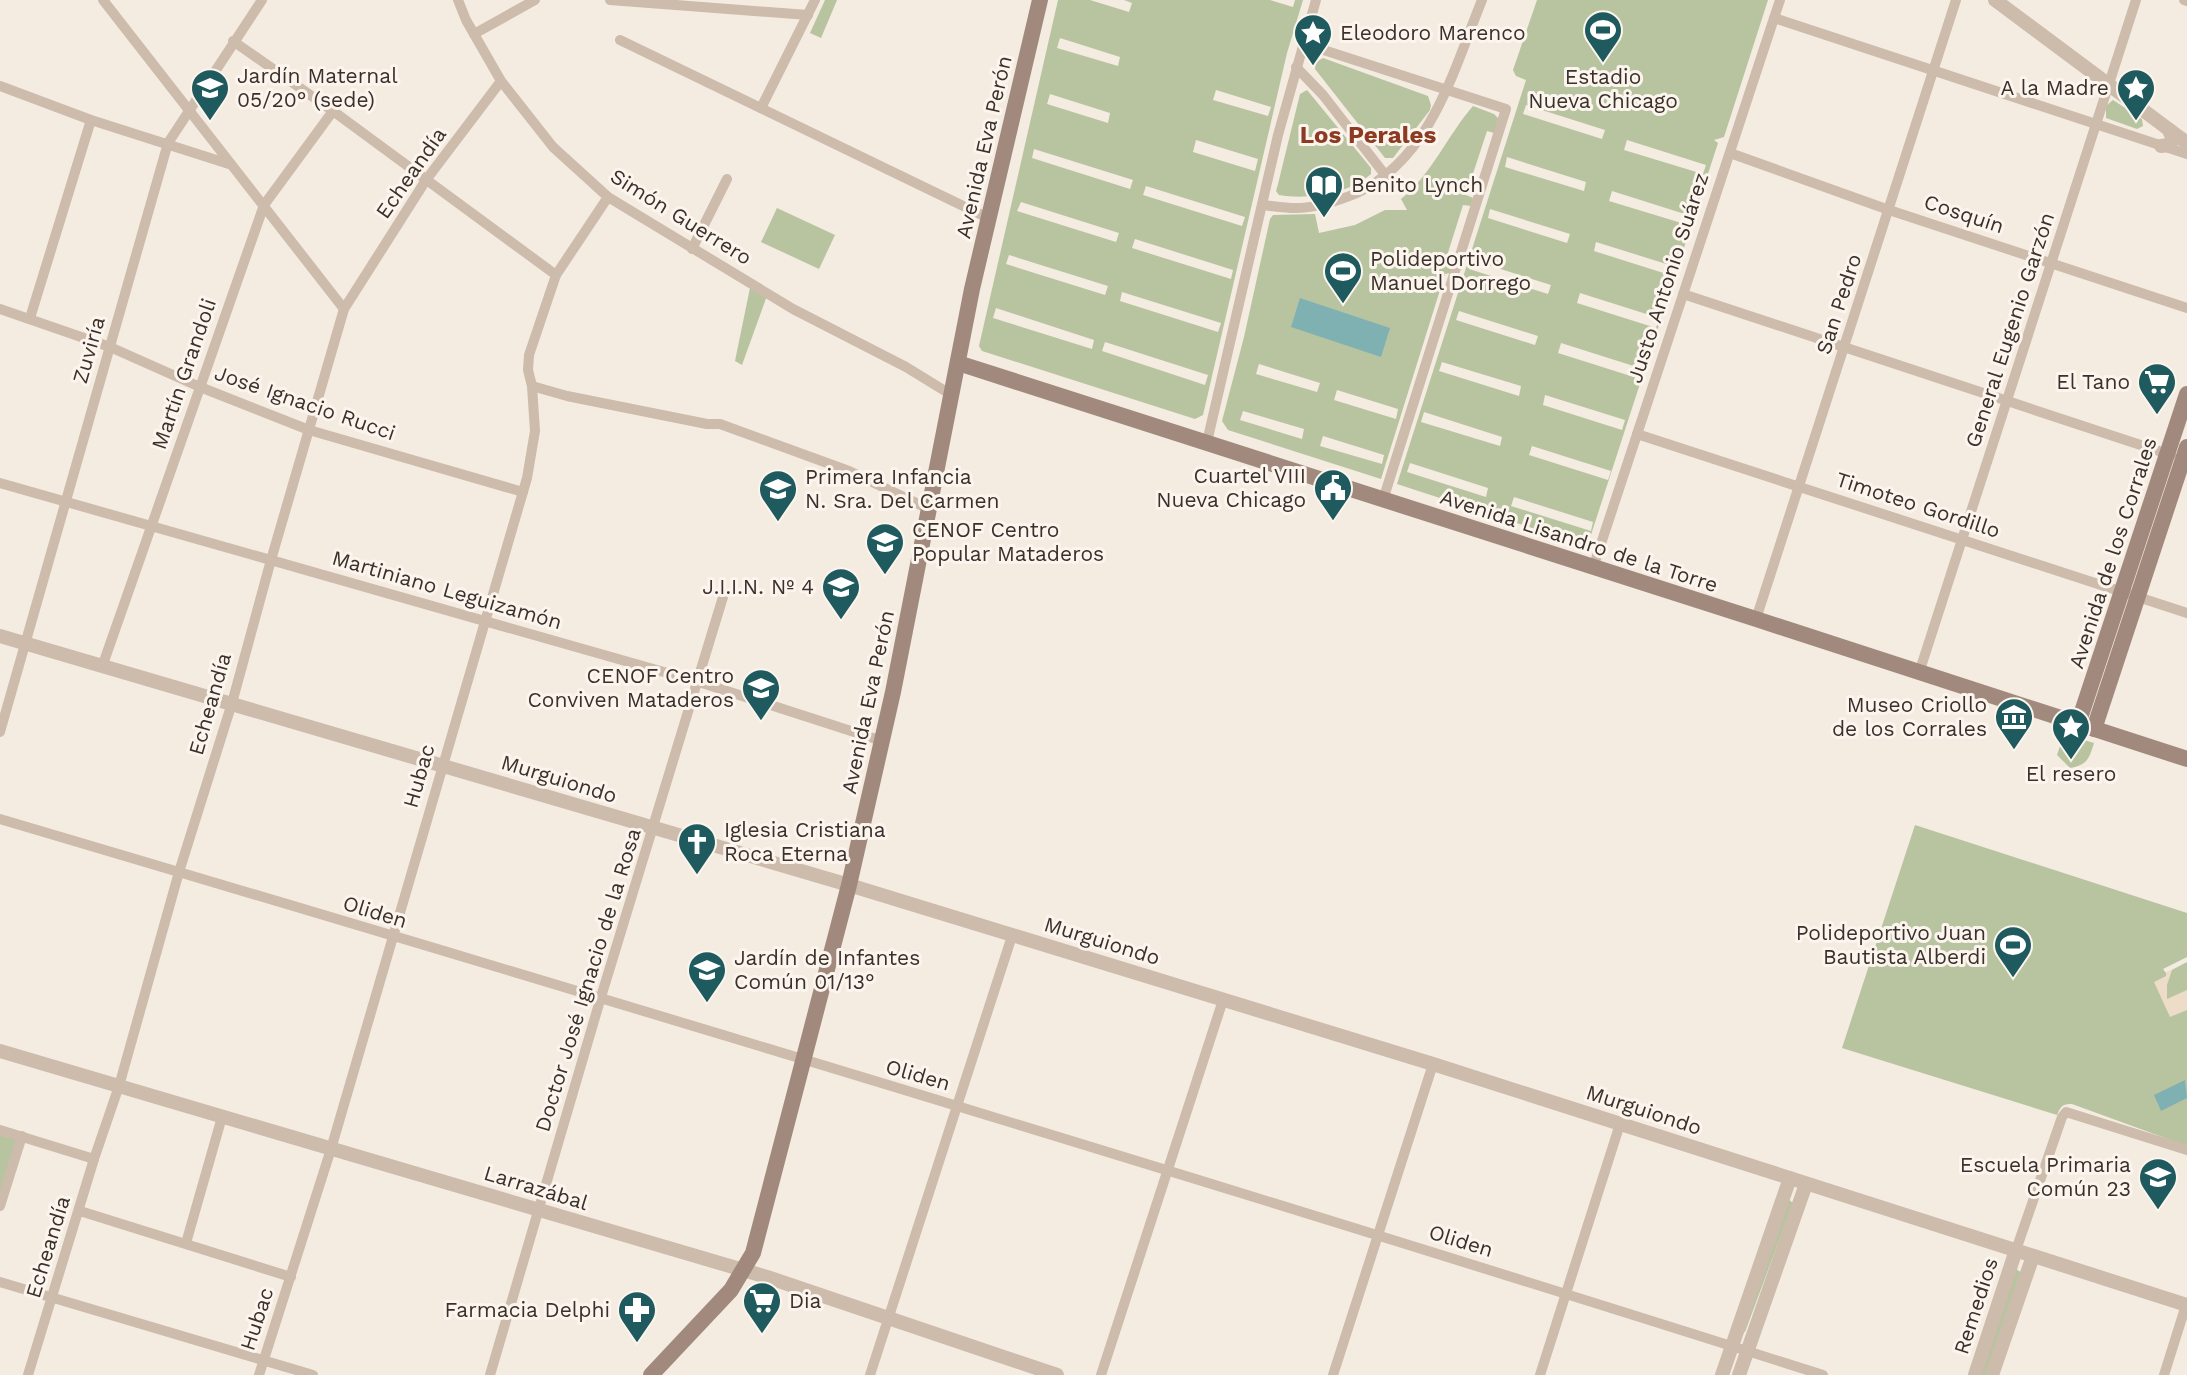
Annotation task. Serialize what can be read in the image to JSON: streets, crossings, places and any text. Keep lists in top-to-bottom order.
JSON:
{
  "streets": {
    "main road": ["Avenida Eva Perón", "Avenida Lisandro de la Torre", "Avenida de los Corrales"],
    "street": [
      "Echeandía",
      "Cosquín",
      "Simón Guerrero",
      "Justo Antonio Suárez",
      "San Pedro",
      "General Eugenio Garzón",
      "Zuviría",
      "Martín Grandoli",
      "José Ignacio Rucci",
      "Timoteo Gordillo",
      "Martiniano Leguizamón",
      "Hubac",
      "Murguiondo",
      "Oliden",
      "Doctor José Ignacio de la Rosa",
      "Larrazábal",
      "Remedios"
    ]
  },
  "crossings": [
    ["Avenida Eva Perón", "Simón Guerrero"],
    ["Avenida Eva Perón", "Avenida Lisandro de la Torre"],
    ["Avenida Eva Perón", "Martiniano Leguizamón"],
    ["Avenida Eva Perón", "Murguiondo"],
    ["Avenida Eva Perón", "Oliden"],
    ["Avenida Eva Perón", "Larrazábal"],
    ["Echeandía", "Simón Guerrero"],
    ["Echeandía", "José Ignacio Rucci"],
    ["Echeandía", "Martiniano Leguizamón"],
    ["Echeandía", "Murguiondo"],
    ["Echeandía", "Oliden"],
    ["Echeandía", "Larrazábal"],
    ["Cosquín", "Justo Antonio Suárez"],
    ["Cosquín", "San Pedro"],
    ["Cosquín", "General Eugenio Garzón"],
    ["Simón Guerrero", "Hubac"],
    ["Justo Antonio Suárez", "Timoteo Gordillo"],
    ["Justo Antonio Suárez", "Avenida Lisandro de la Torre"],
    ["San Pedro", "Timoteo Gordillo"],
    ["San Pedro", "Avenida Lisandro de la Torre"],
    ["General Eugenio Garzón", "Timoteo Gordillo"],
    ["General Eugenio Garzón", "Avenida Lisandro de la Torre"],
    ["Zuviría", "José Ignacio Rucci"],
    ["Zuviría", "Martiniano Leguizamón"],
    ["Zuviría", "Murguiondo"],
    ["Martín Grandoli", "José Ignacio Rucci"],
    ["Martín Grandoli", "Martiniano Leguizamón"],
    ["Martín Grandoli", "Murguiondo"],
    ["José Ignacio Rucci", "Hubac"],
    ["Timoteo Gordillo", "Avenida de los Corrales"],
    ["Avenida Lisandro de la Torre", "Avenida de los Corrales"],
    ["Martiniano Leguizamón", "Hubac"],
    ["Martiniano Leguizamón", "Doctor José Ignacio de la Rosa"],
    ["Hubac", "Murguiondo"],
    ["Hubac", "Oliden"],
    ["Hubac", "Larrazábal"],
    ["Murguiondo", "Doctor José Ignacio de la Rosa"],
    ["Murguiondo", "Remedios"],
    ["Oliden", "Doctor José Ignacio de la Rosa"],
    ["Doctor José Ignacio de la Rosa", "Larrazábal"]
  ],
  "districts": ["Los Perales"],
  "places": {
    "sports": ["Estadio Nueva Chicago", "Polideportivo Manuel Dorrego", "Polideportivo Juan Bautista Alberdi"],
    "place": ["Eleodoro Marenco", "A la Madre", "El resero"],
    "school or university": [
      "Jardín Maternal 05/20° (sede)",
      "Primera Infancia N. Sra. Del Carmen",
      "CENOF Centro Popular Mataderos",
      "J.I.I.N. Nº 4",
      "CENOF Centro Conviven Mataderos",
      "Jardín de Infantes Común 01/13°",
      "Escuela Primaria Común 23"
    ],
    "library": ["Benito Lynch"],
    "supermarket": ["El Tano", "Dia"],
    "public building": ["Cuartel VIII Nueva Chicago"],
    "museum": ["Museo Criollo de los Corrales"],
    "church": ["Iglesia Cristiana Roca Eterna"],
    "pharmacy": ["Farmacia Delphi"]
  }
}
